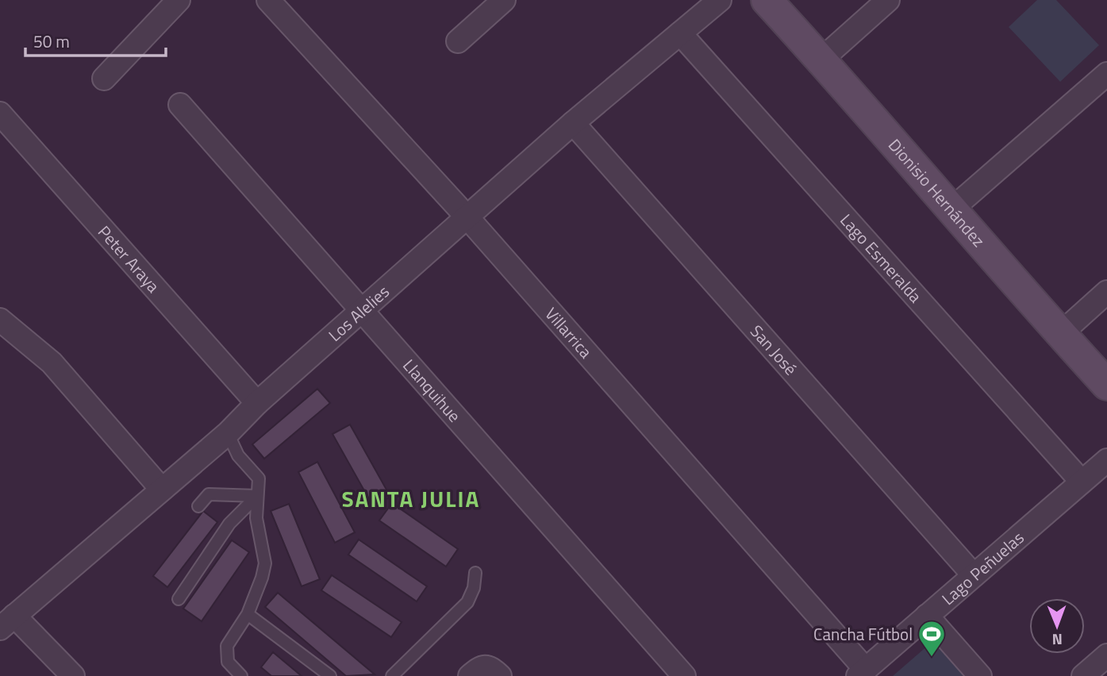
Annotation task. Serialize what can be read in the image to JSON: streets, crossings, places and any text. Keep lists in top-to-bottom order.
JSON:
{
  "streets": {
    "street": [
      "Dionisio Hernández",
      "Lago Esmeralda",
      "Peter Araya",
      "Los Alelies",
      "Villarrica",
      "San José",
      "Llanquihue",
      "Lago Peñuelas"
    ]
  },
  "crossings": [
    ["Lago Esmeralda", "Los Alelies"],
    ["Lago Esmeralda", "Lago Peñuelas"],
    ["Peter Araya", "Los Alelies"],
    ["Los Alelies", "Villarrica"],
    ["Los Alelies", "San José"],
    ["Los Alelies", "Llanquihue"],
    ["Villarrica", "Lago Peñuelas"],
    ["San José", "Lago Peñuelas"]
  ],
  "districts": ["SANTA JULIA"],
  "places": {
    "sports": ["Cancha Fútbol"]
  },
  "scale_bar": "50 m",
  "north": "bottom"
}
